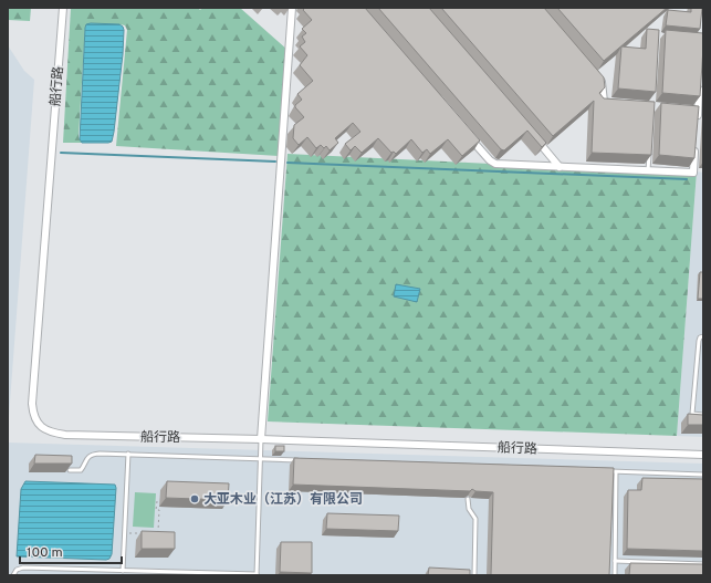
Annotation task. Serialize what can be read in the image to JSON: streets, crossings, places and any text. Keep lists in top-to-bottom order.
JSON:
{
  "streets": {
    "street": ["船行路"]
  },
  "places": ["大亚木业（江苏）有限公司"],
  "scale_bar": "100 m"
}
